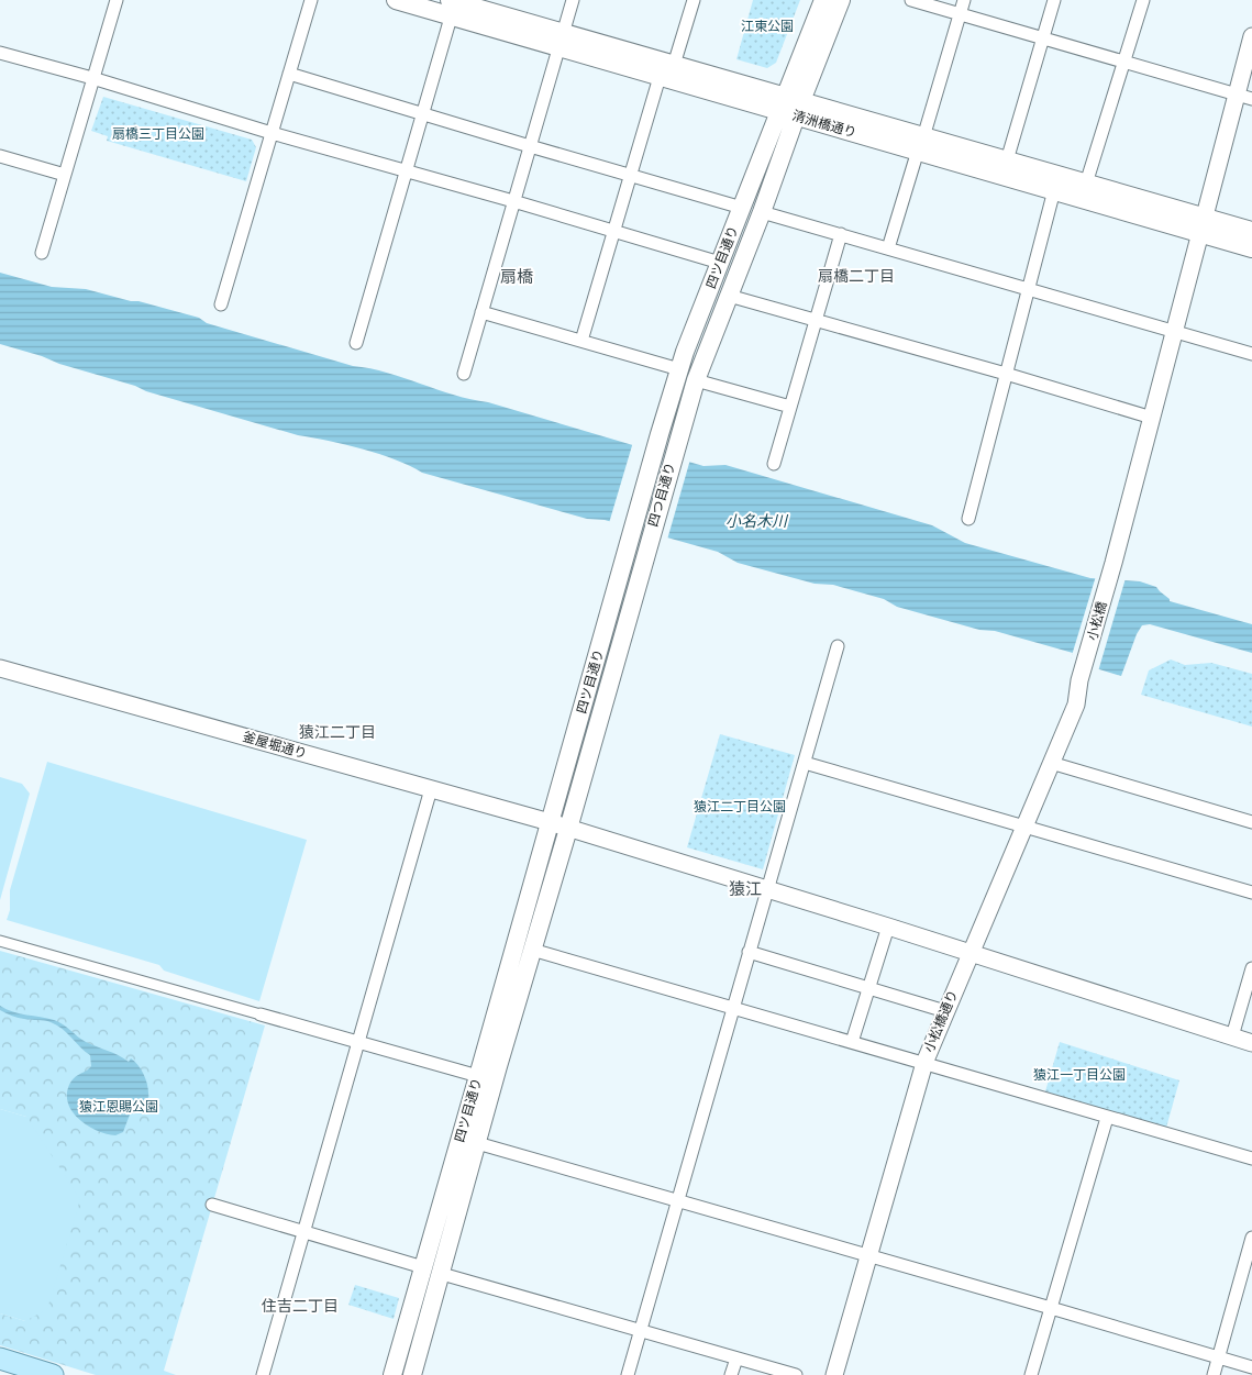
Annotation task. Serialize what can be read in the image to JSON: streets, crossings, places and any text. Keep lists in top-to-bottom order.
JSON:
{
  "streets": {
    "main road": ["清洲橋通り", "四ツ目通り", "四つ目通り"],
    "street": ["小松橋", "釜屋堀通り", "小松橋通り"]
  },
  "crossings": [
    ["清洲橋通り", "四ツ目通り"],
    ["清洲橋通り", "小松橋"],
    ["四ツ目通り", "四つ目通り"],
    ["四ツ目通り", "釜屋堀通り"],
    ["小松橋", "小松橋通り"],
    ["釜屋堀通り", "小松橋通り"]
  ],
  "districts": [
    "扇橋二丁目",
    "扇橋",
    "猿江二丁目",
    "猿江",
    "住吉二丁目"
  ],
  "water": ["小名木川"],
  "parks": [
    "江東公園",
    "扇橋三丁目公園",
    "猿江二丁目公園",
    "猿江一丁目公園",
    "猿江恩賜公園"
  ]
}
